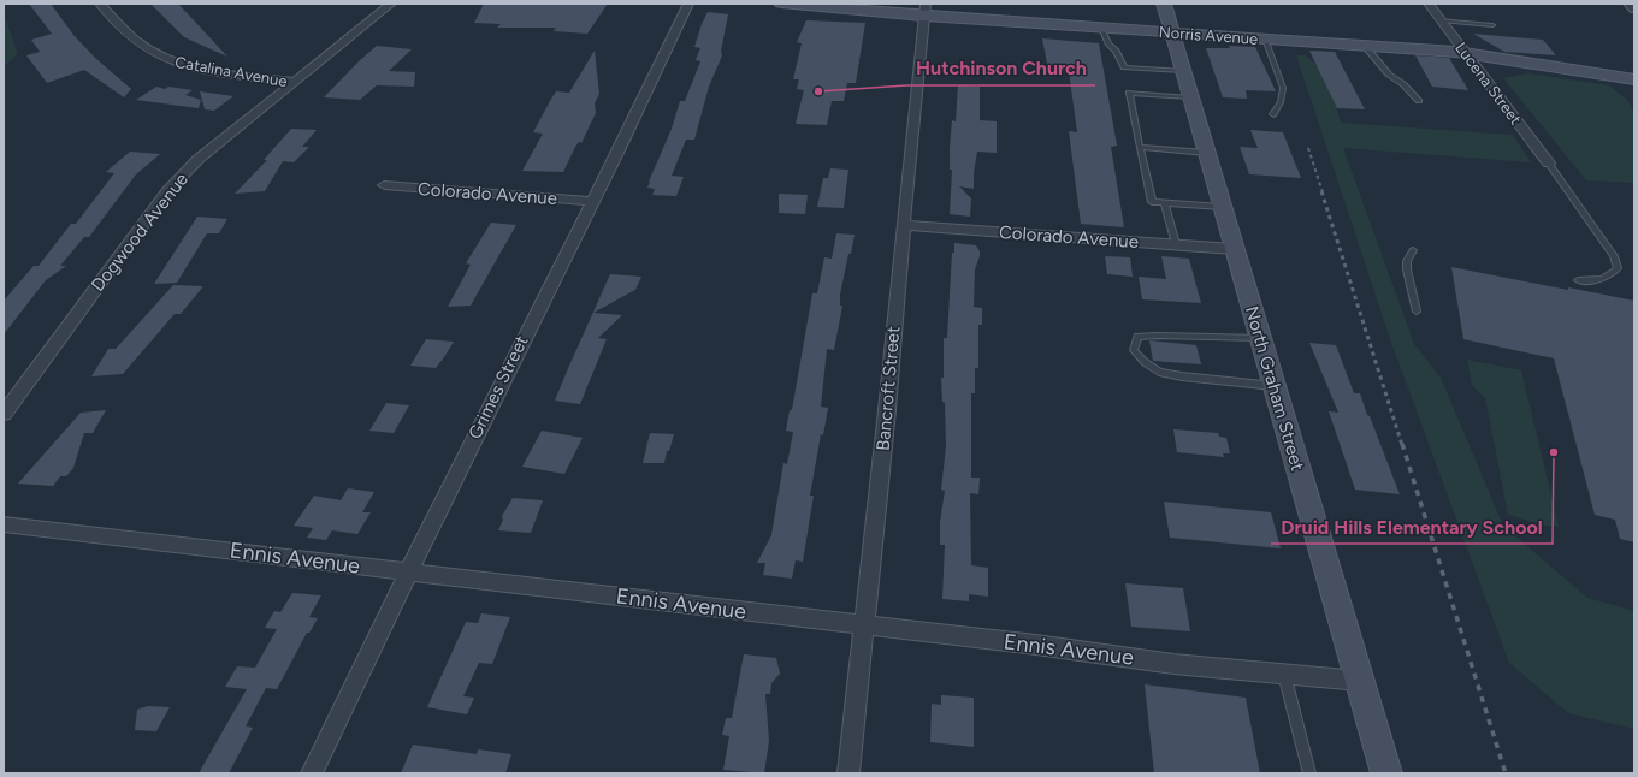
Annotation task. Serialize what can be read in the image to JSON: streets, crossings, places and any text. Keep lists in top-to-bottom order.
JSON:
{
  "streets": {
    "street": [
      "Norris Avenue",
      "Catalina Avenue",
      "Lucena Street",
      "Colorado Avenue",
      "Dogwood Avenue",
      "Grimes Street",
      "Bancroft Street",
      "North Graham Street",
      "Ennis Avenue"
    ]
  },
  "crossings": [
    ["Norris Avenue", "Lucena Street"],
    ["Norris Avenue", "Bancroft Street"],
    ["Norris Avenue", "North Graham Street"],
    ["Catalina Avenue", "Dogwood Avenue"],
    ["Colorado Avenue", "Grimes Street"],
    ["Colorado Avenue", "Bancroft Street"],
    ["Colorado Avenue", "North Graham Street"],
    ["Grimes Street", "Ennis Avenue"],
    ["Bancroft Street", "Ennis Avenue"],
    ["North Graham Street", "Ennis Avenue"]
  ],
  "places": ["Hutchinson Church", "Druid Hills Elementary School"]
}
